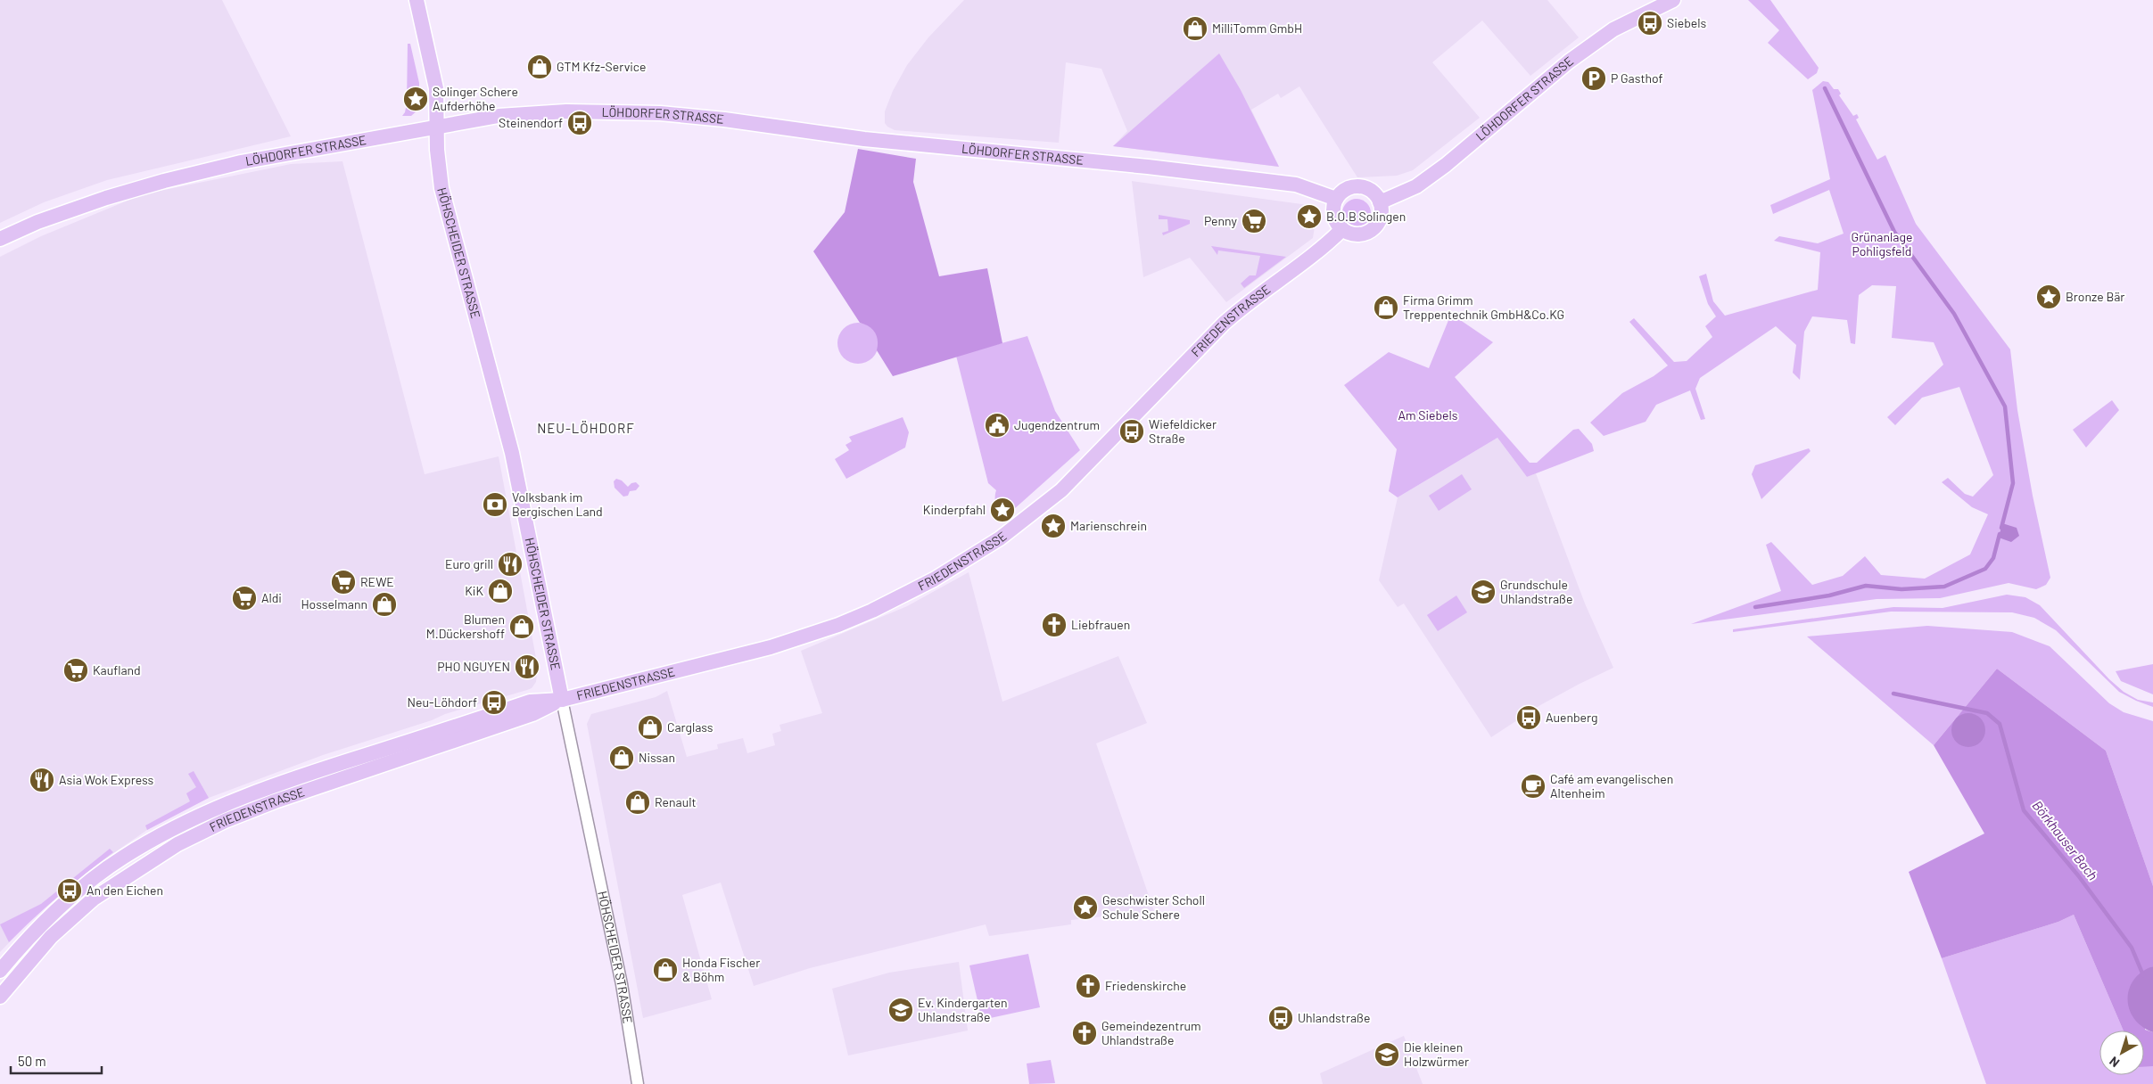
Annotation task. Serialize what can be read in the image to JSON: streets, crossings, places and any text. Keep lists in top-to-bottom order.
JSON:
{
  "streets": {
    "main road": ["LÖHDORFER STRASSE", "HÖHSCHEIDER STRASSE", "FRIEDENSTRASSE"]
  },
  "crossings": [
    ["LÖHDORFER STRASSE", "HÖHSCHEIDER STRASSE"],
    ["LÖHDORFER STRASSE", "FRIEDENSTRASSE"],
    ["HÖHSCHEIDER STRASSE", "FRIEDENSTRASSE"]
  ],
  "districts": ["NEU-LÖHDORF"],
  "water": ["Börkhauser Bach"],
  "parks": ["Grünanlage Pohligsfeld", "Am Siebels"],
  "places": {
    "bus stop": [
      "Siebels",
      "Steinendorf",
      "Wiefeldicker Straße",
      "Neu-Löhdorf",
      "Auenberg",
      "An den Eichen",
      "Uhlandstraße"
    ],
    "shop": [
      "MilliTomm GmbH",
      "GTM Kfz-Service",
      "Firma Grimm Treppentechnik GmbH&Co.KG",
      "KiK",
      "Hosselmann",
      "Blumen M.Dückershoff",
      "Carglass",
      "Nissan",
      "Renault",
      "Honda Fischer & Böhm"
    ],
    "parking": ["P Gasthof"],
    "place": [
      "Solinger Schere Aufderhöhe",
      "B.O.B Solingen",
      "Bronze Bär",
      "Kinderpfahl",
      "Marienschrein",
      "Geschwister Scholl Schule Schere"
    ],
    "supermarket": [
      "Penny",
      "REWE",
      "Aldi",
      "Kaufland"
    ],
    "public building": ["Jugendzentrum"],
    "bank": ["Volksbank im Bergischen Land"],
    "restaurant": ["Euro grill", "PHO NGUYEN", "Asia Wok Express"],
    "school or university": ["Grundschule Uhlandstraße", "Ev. Kindergarten Uhlandstraße", "Die kleinen Holzwürmer"],
    "church": ["Liebfrauen", "Friedenskirche", "Gemeindezentrum Uhlandstraße"],
    "cafe": ["Café am evangelischen Altenheim"]
  },
  "scale_bar": "50 m",
  "north": "bottom left"
}
